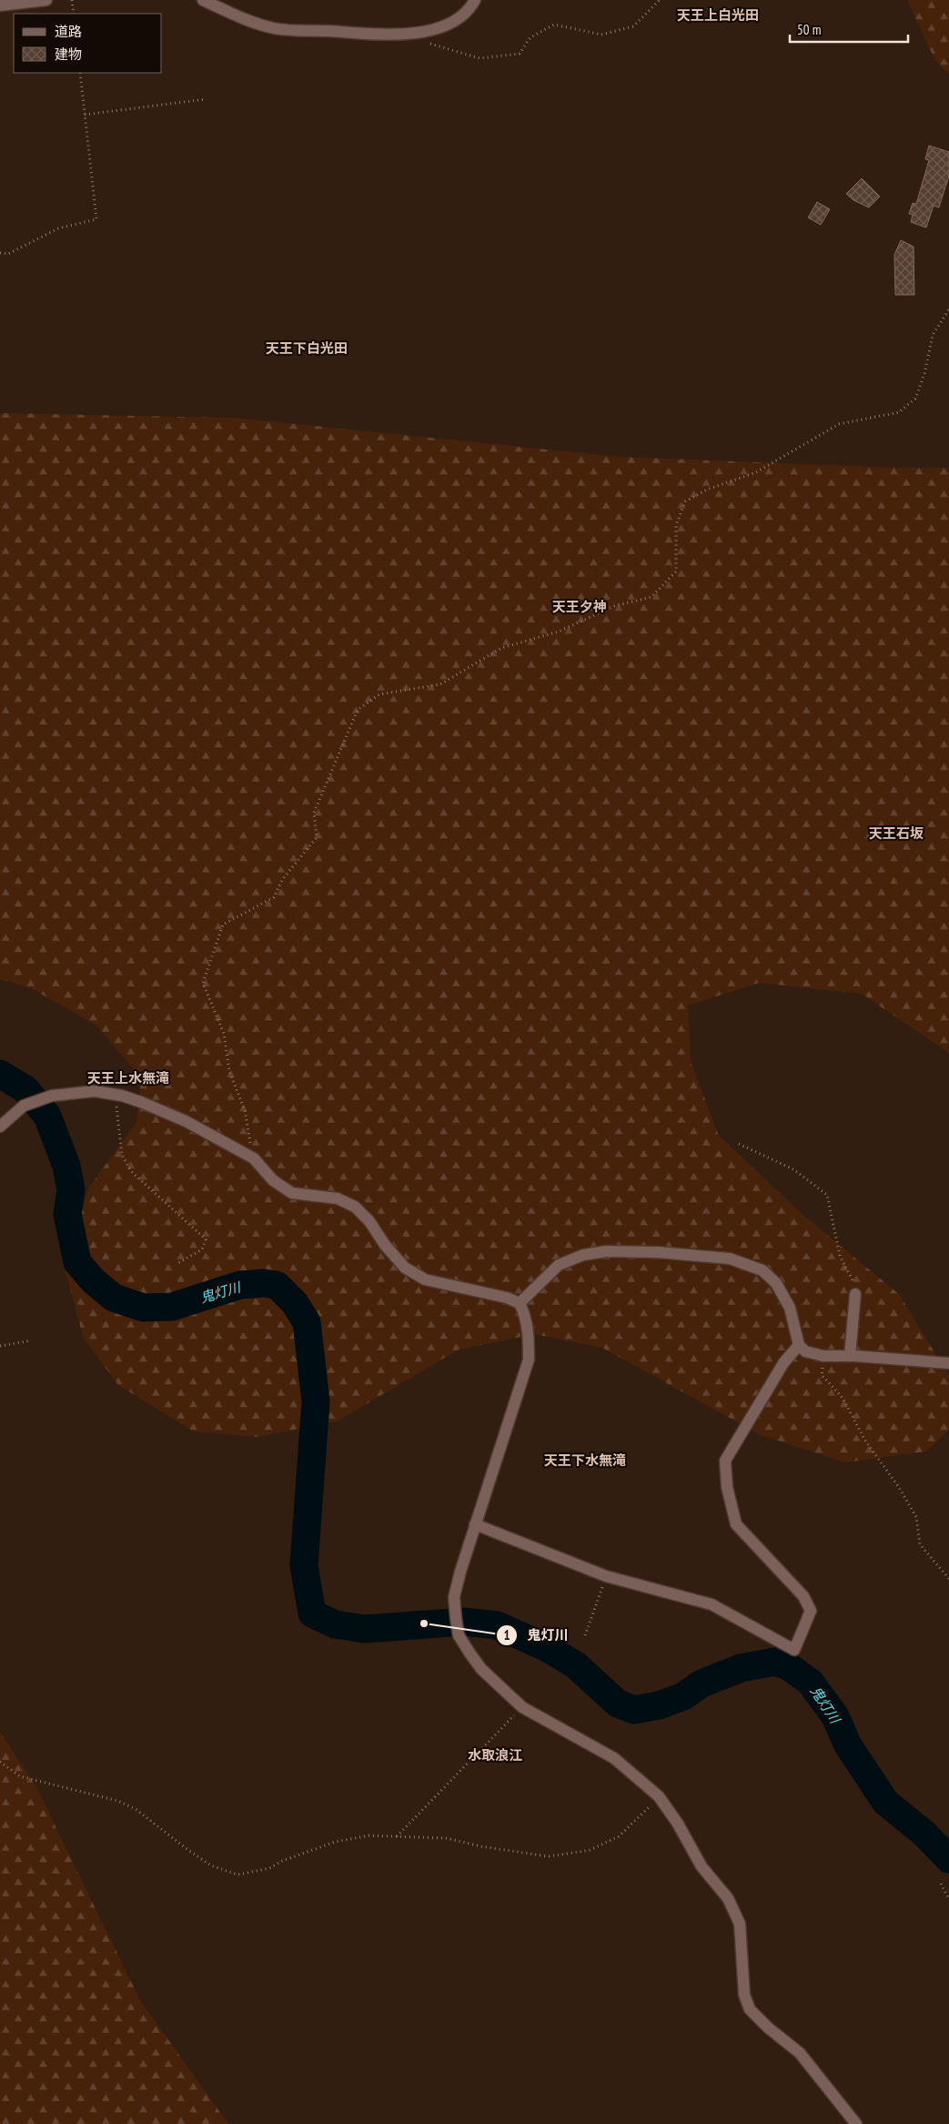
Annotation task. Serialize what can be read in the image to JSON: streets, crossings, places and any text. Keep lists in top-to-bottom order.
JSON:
{
  "districts": [
    "天王上白光田",
    "天王下白光田",
    "天王夕神",
    "天王石坂",
    "天王上水無滝",
    "天王下水無滝",
    "水取浪江"
  ],
  "water": ["鬼灯川"],
  "places": ["鬼灯川"],
  "legend": ["道路", "建物"],
  "scale_bar": "50 m"
}
